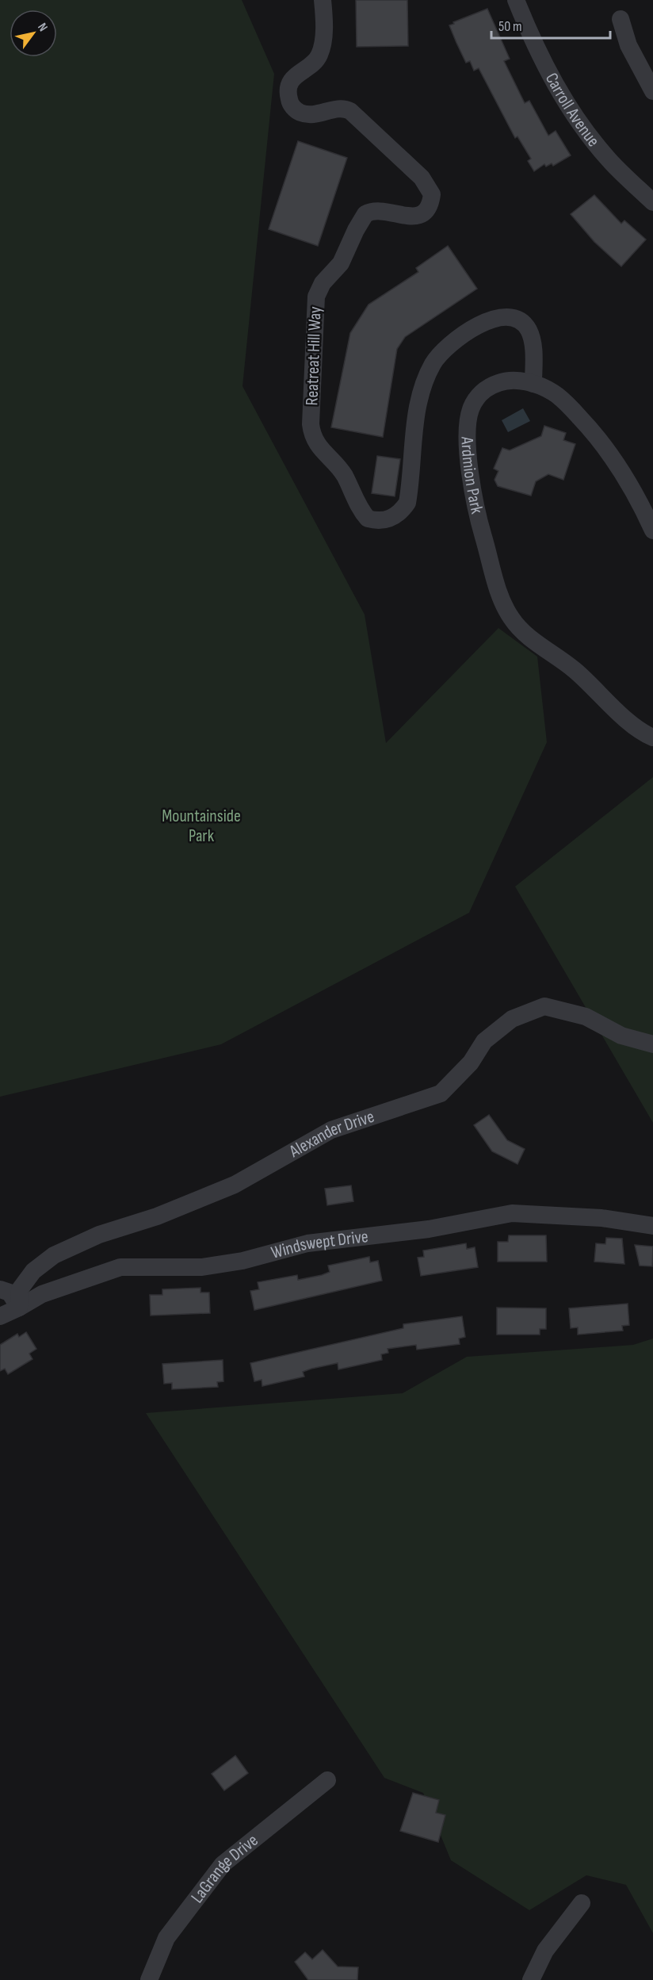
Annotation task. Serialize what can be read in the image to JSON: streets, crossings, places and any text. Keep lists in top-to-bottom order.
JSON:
{
  "streets": {
    "street": [
      "Carroll Avenue",
      "Reatreat Hill Way",
      "Ardmion Park",
      "Alexander Drive",
      "Windswept Drive",
      "LaGrange Drive"
    ]
  },
  "crossings": [
    ["Reatreat Hill Way", "Ardmion Park"],
    ["Alexander Drive", "Windswept Drive"]
  ],
  "parks": ["Mountainside Park"],
  "scale_bar": "50 m",
  "north": "top right"
}
